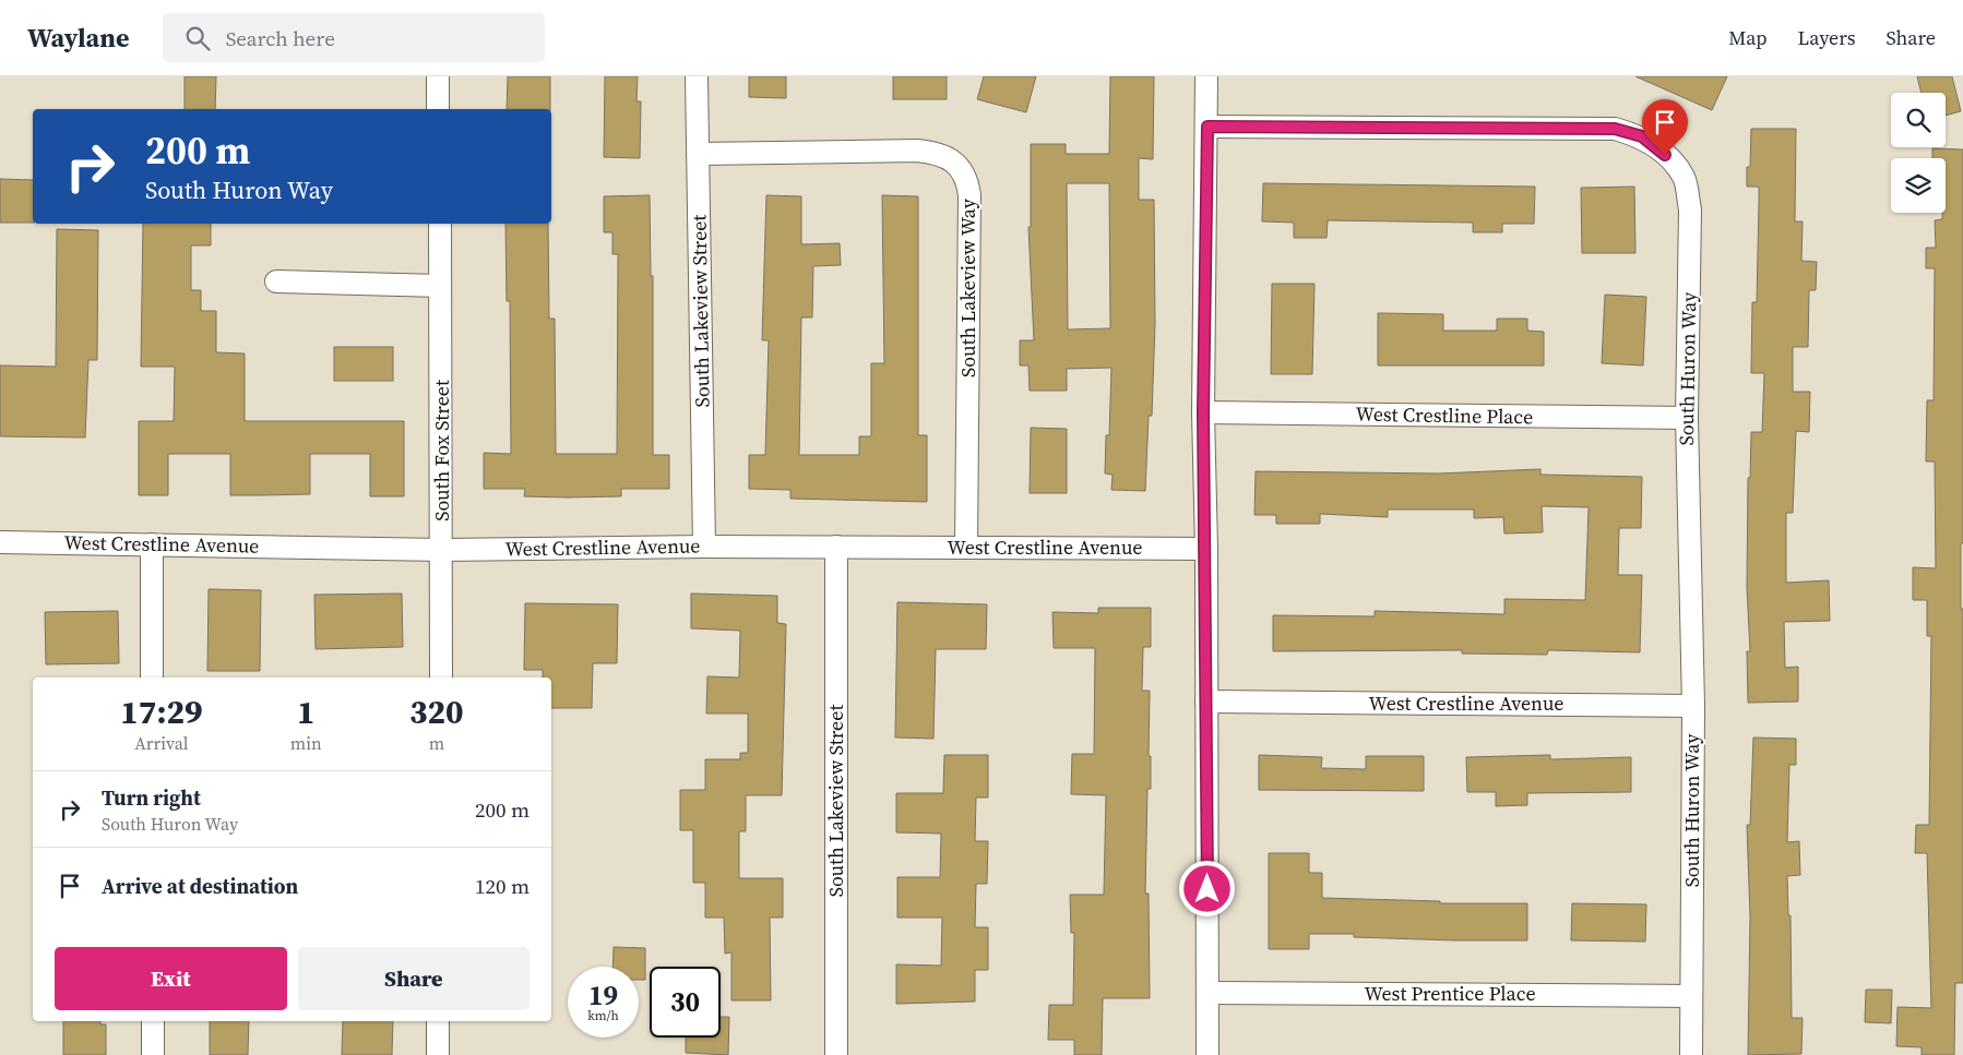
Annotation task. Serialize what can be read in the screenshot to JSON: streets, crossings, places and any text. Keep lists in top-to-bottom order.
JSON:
{
  "streets": {
    "street": [
      "South Lakeview Way",
      "South Lakeview Street",
      "South Huron Way",
      "West Crestline Place",
      "South Fox Street",
      "West Crestline Avenue",
      "West Prentice Place"
    ]
  },
  "crossings": [
    ["South Lakeview Way", "South Lakeview Street"],
    ["South Lakeview Way", "West Crestline Avenue"],
    ["South Lakeview Street", "West Crestline Avenue"],
    ["South Huron Way", "West Crestline Place"],
    ["South Huron Way", "West Crestline Avenue"],
    ["South Huron Way", "West Prentice Place"],
    ["South Fox Street", "West Crestline Avenue"]
  ],
  "page": {
    "header": "Waylane",
    "search": "Search here",
    "nav": ["Map", "Layers", "Share"],
    "turn": ["200 m", "South Huron Way"],
    "eta": [
      "17:29",
      "Arrival",
      "1",
      "min",
      "320",
      "m"
    ],
    "list": [
      {
        "name": "Turn right",
        "note": "South Huron Way",
        "value": "200 m"
      },
      {
        "name": "Arrive at destination",
        "value": "120 m"
      }
    ],
    "buttons": ["Exit", "Share"],
    "speed": "19 km/h",
    "limit": "30"
  }
}
